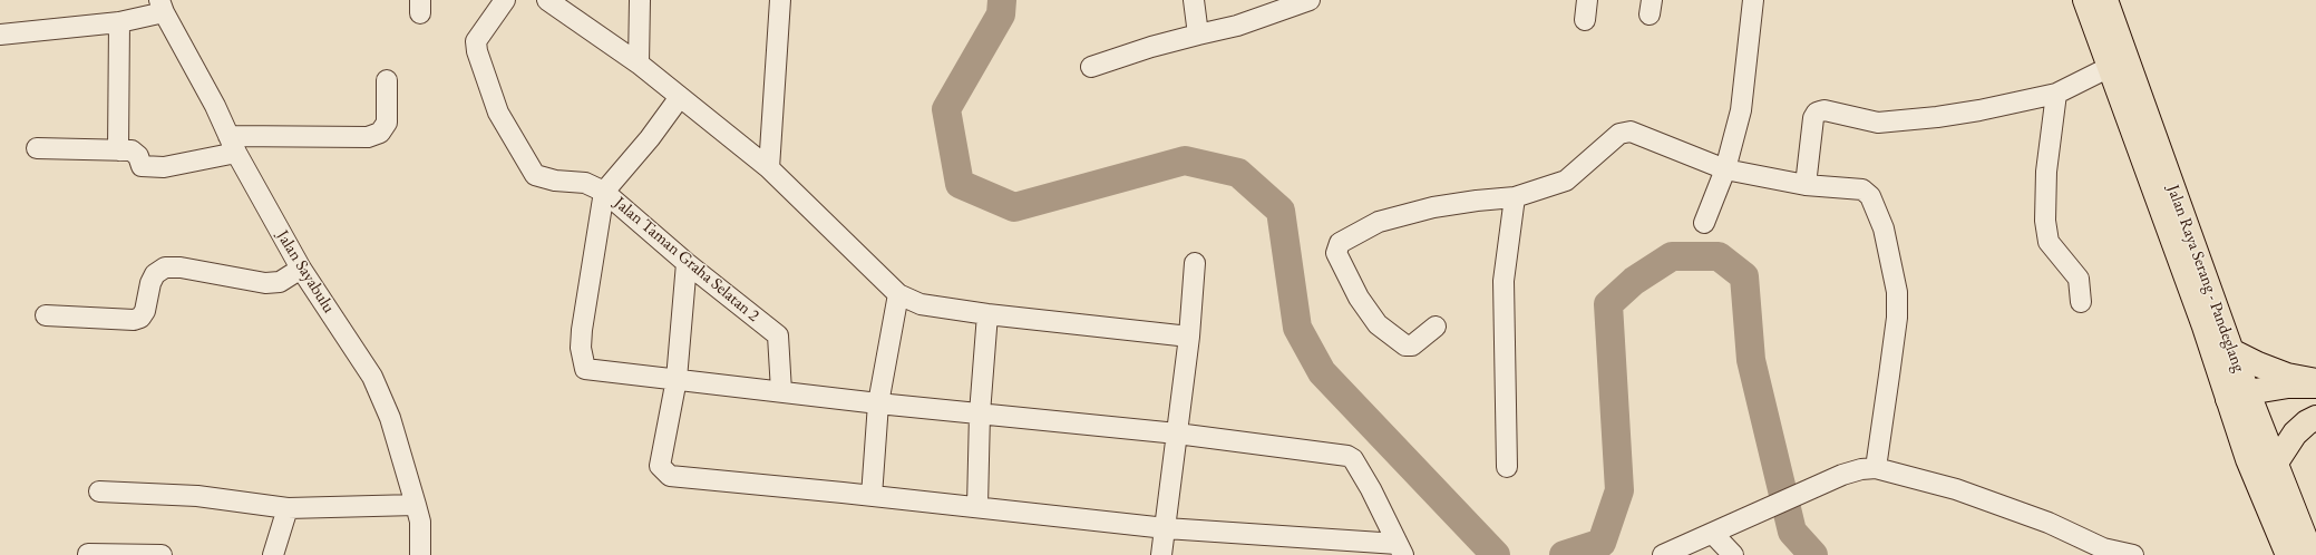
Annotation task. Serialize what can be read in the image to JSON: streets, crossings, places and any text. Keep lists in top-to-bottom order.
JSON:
{
  "streets": {
    "main road": ["Jalan Raya Serang - Pandeglang"],
    "street": ["Jalan Taman Graha Selatan 2", "Jalan Sayabulu"]
  }
}
